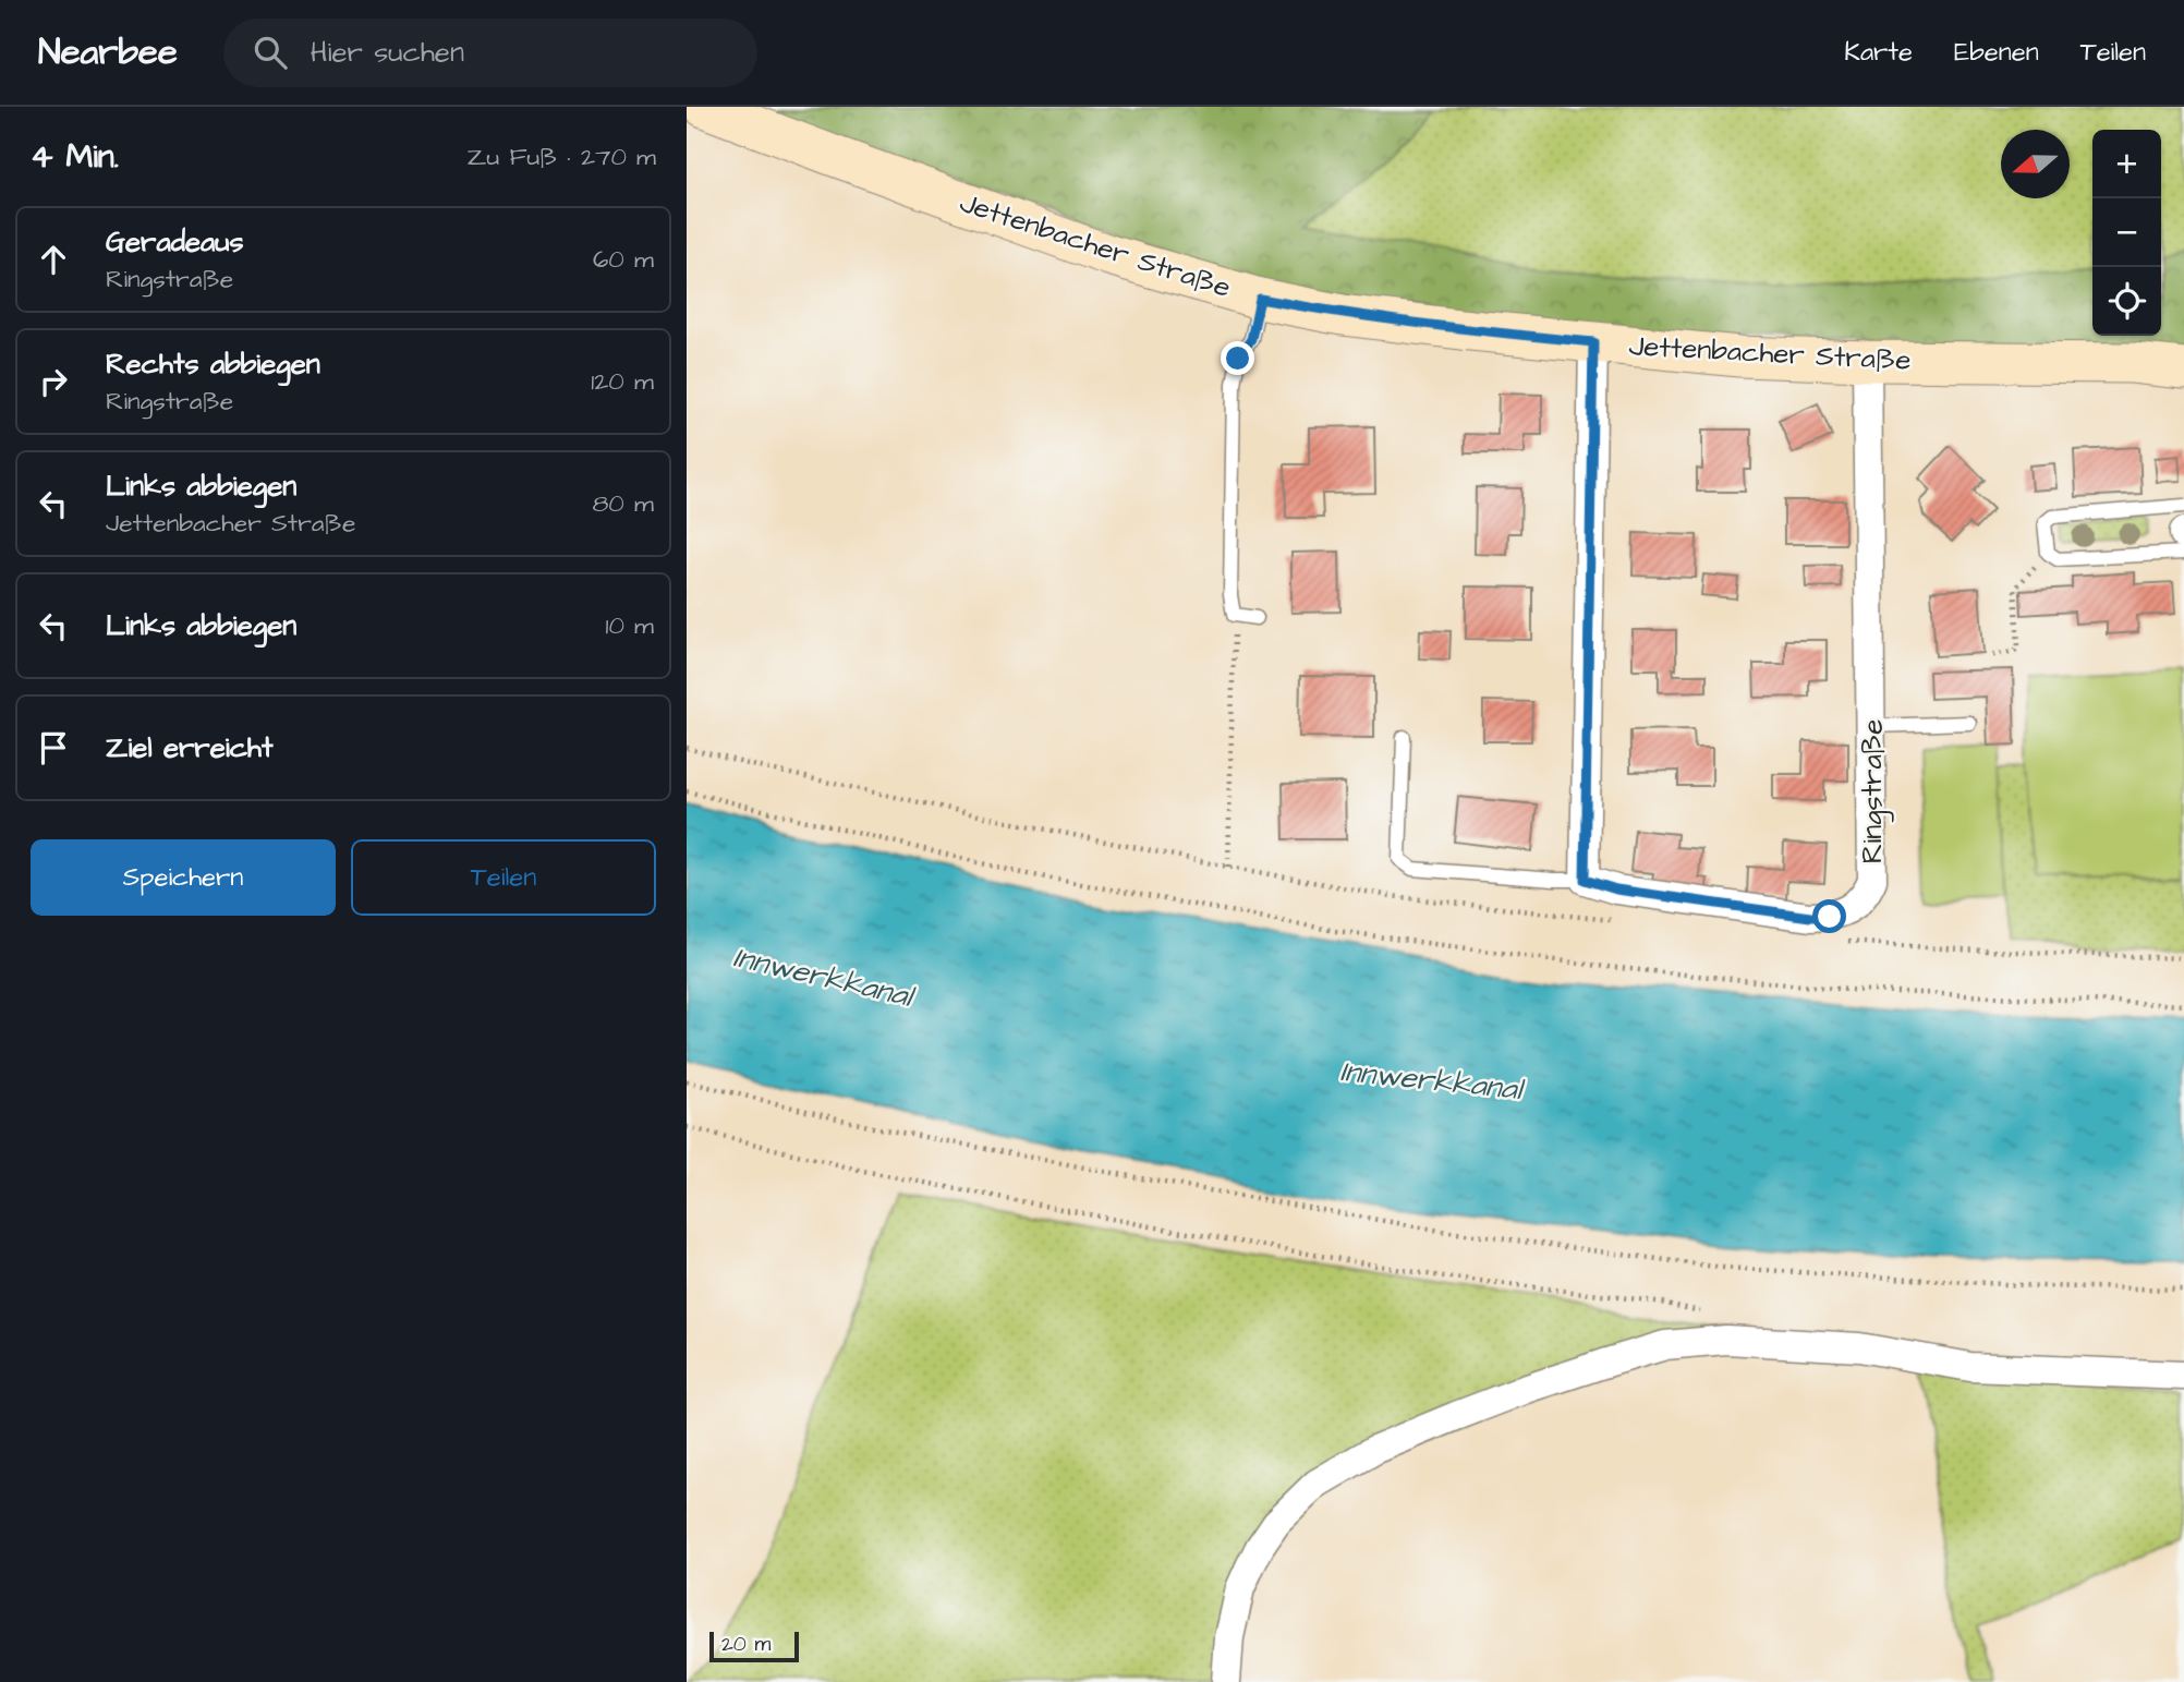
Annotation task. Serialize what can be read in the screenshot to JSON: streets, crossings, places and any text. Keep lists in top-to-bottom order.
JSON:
{
  "streets": {
    "street": ["Jettenbacher Straße", "Ringstraße"]
  },
  "crossings": [
    ["Jettenbacher Straße", "Ringstraße"]
  ],
  "water": ["Innwerkkanal"],
  "scale_bar": "20 m",
  "north": "left",
  "page": {
    "header": "Nearbee",
    "search": "Hier suchen",
    "nav": ["Karte", "Ebenen", "Teilen"],
    "heading": ["4 Min.", "Zu Fuß · 270 m"],
    "map_buttons": ["+", "−"],
    "list": [
      ["Geradeaus", "Ringstraße", "60 m"],
      ["Rechts abbiegen", "Ringstraße", "120 m"],
      ["Links abbiegen", "Jettenbacher Straße", "80 m"],
      ["Links abbiegen", "10 m"],
      "Ziel erreicht"
    ],
    "buttons": ["Speichern", "Teilen"],
    "scale": "20 m"
  }
}
